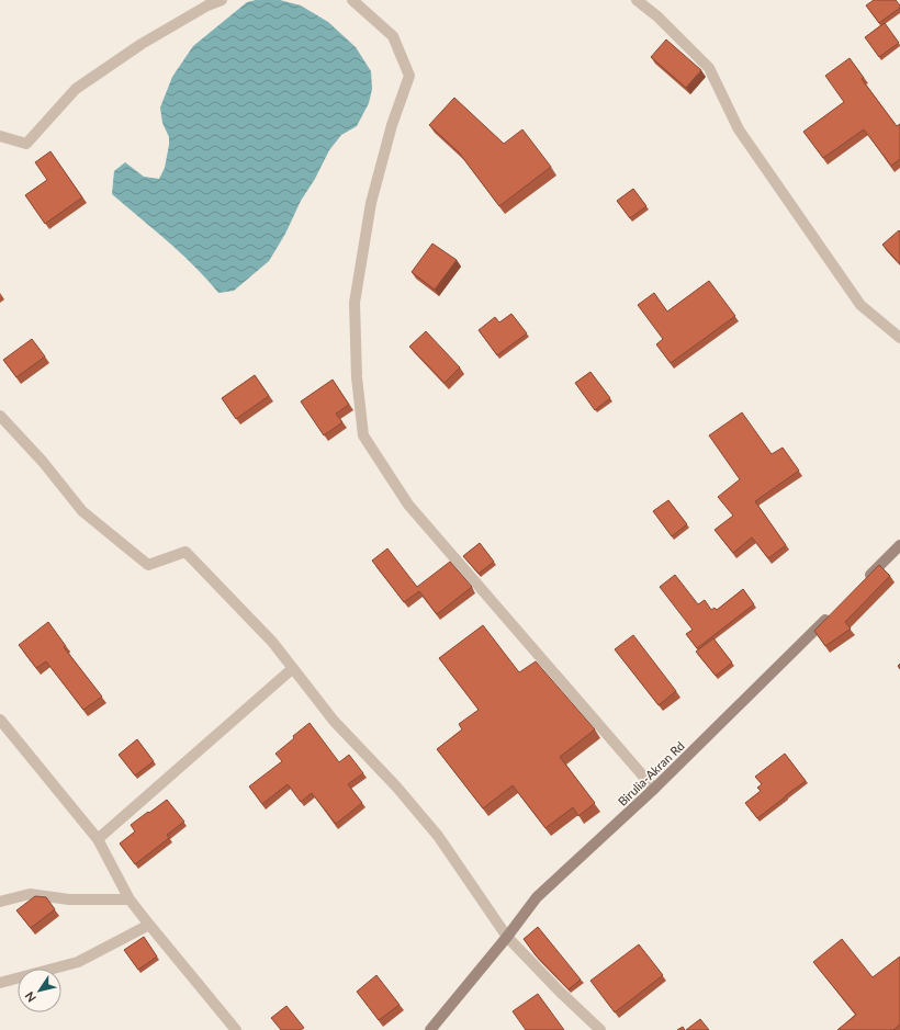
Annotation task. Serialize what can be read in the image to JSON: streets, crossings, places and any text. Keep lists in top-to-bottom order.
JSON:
{
  "streets": {
    "street": ["Birulia-Akran Rd"]
  },
  "north": "bottom left"
}
